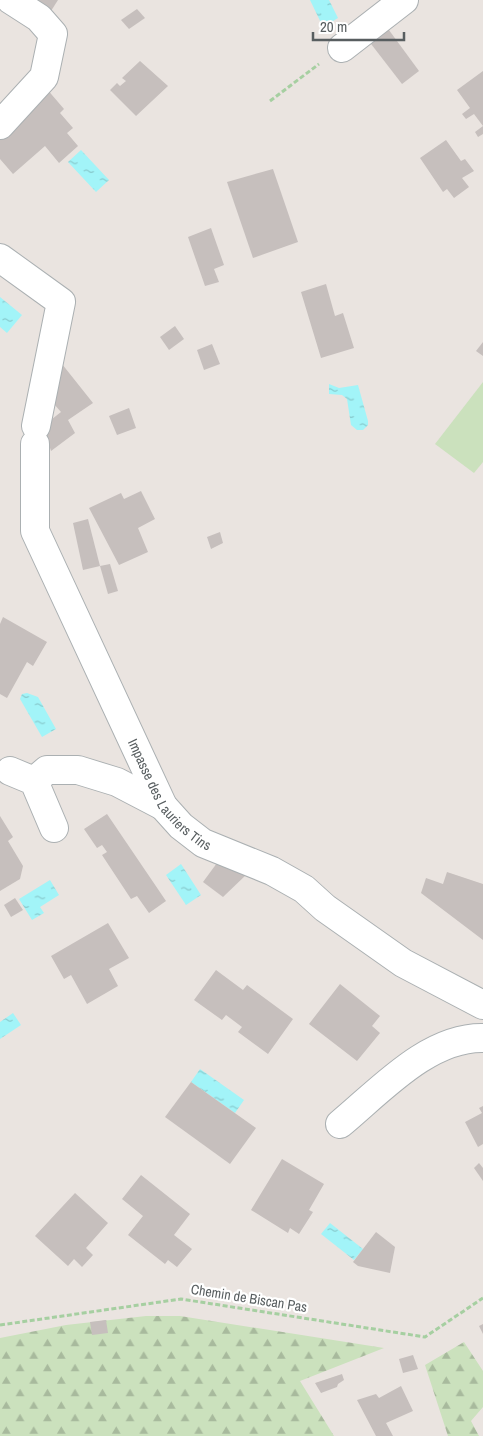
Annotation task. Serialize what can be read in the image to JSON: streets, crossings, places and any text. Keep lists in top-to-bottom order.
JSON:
{
  "streets": {
    "street": ["Impasse des Lauriers Tins"],
    "path": ["Chemin de Biscan Pas"]
  },
  "scale_bar": "20 m"
}
